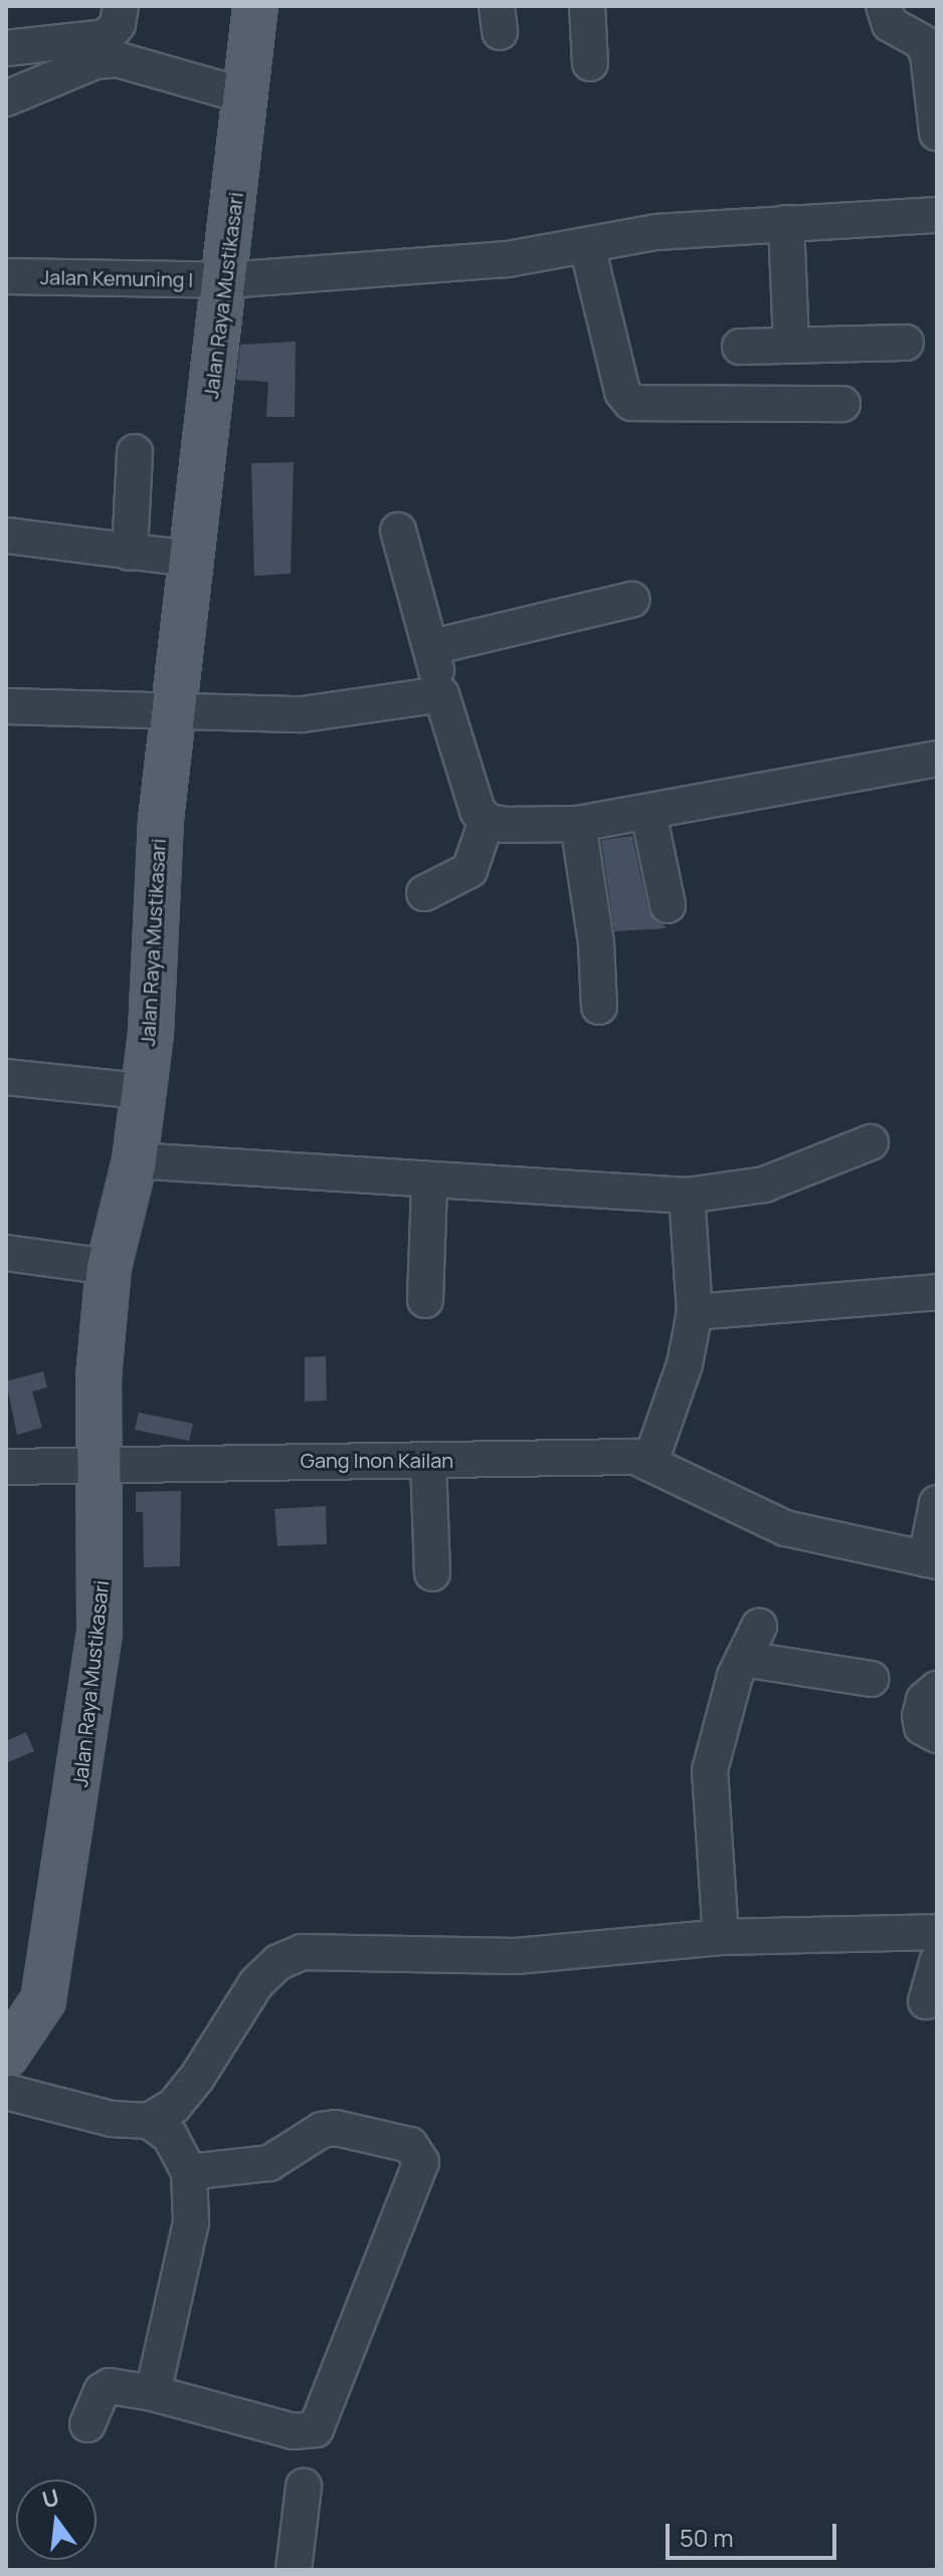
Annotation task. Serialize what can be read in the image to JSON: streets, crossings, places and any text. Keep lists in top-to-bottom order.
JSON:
{
  "streets": {
    "main road": ["Jalan Raya Mustikasari"],
    "street": ["Jalan Kemuning I", "Gang Inon Kailan"]
  },
  "crossings": [
    ["Jalan Kemuning I", "Jalan Raya Mustikasari"],
    ["Jalan Raya Mustikasari", "Gang Inon Kailan"]
  ],
  "scale_bar": "50 m",
  "north": "top"
}
